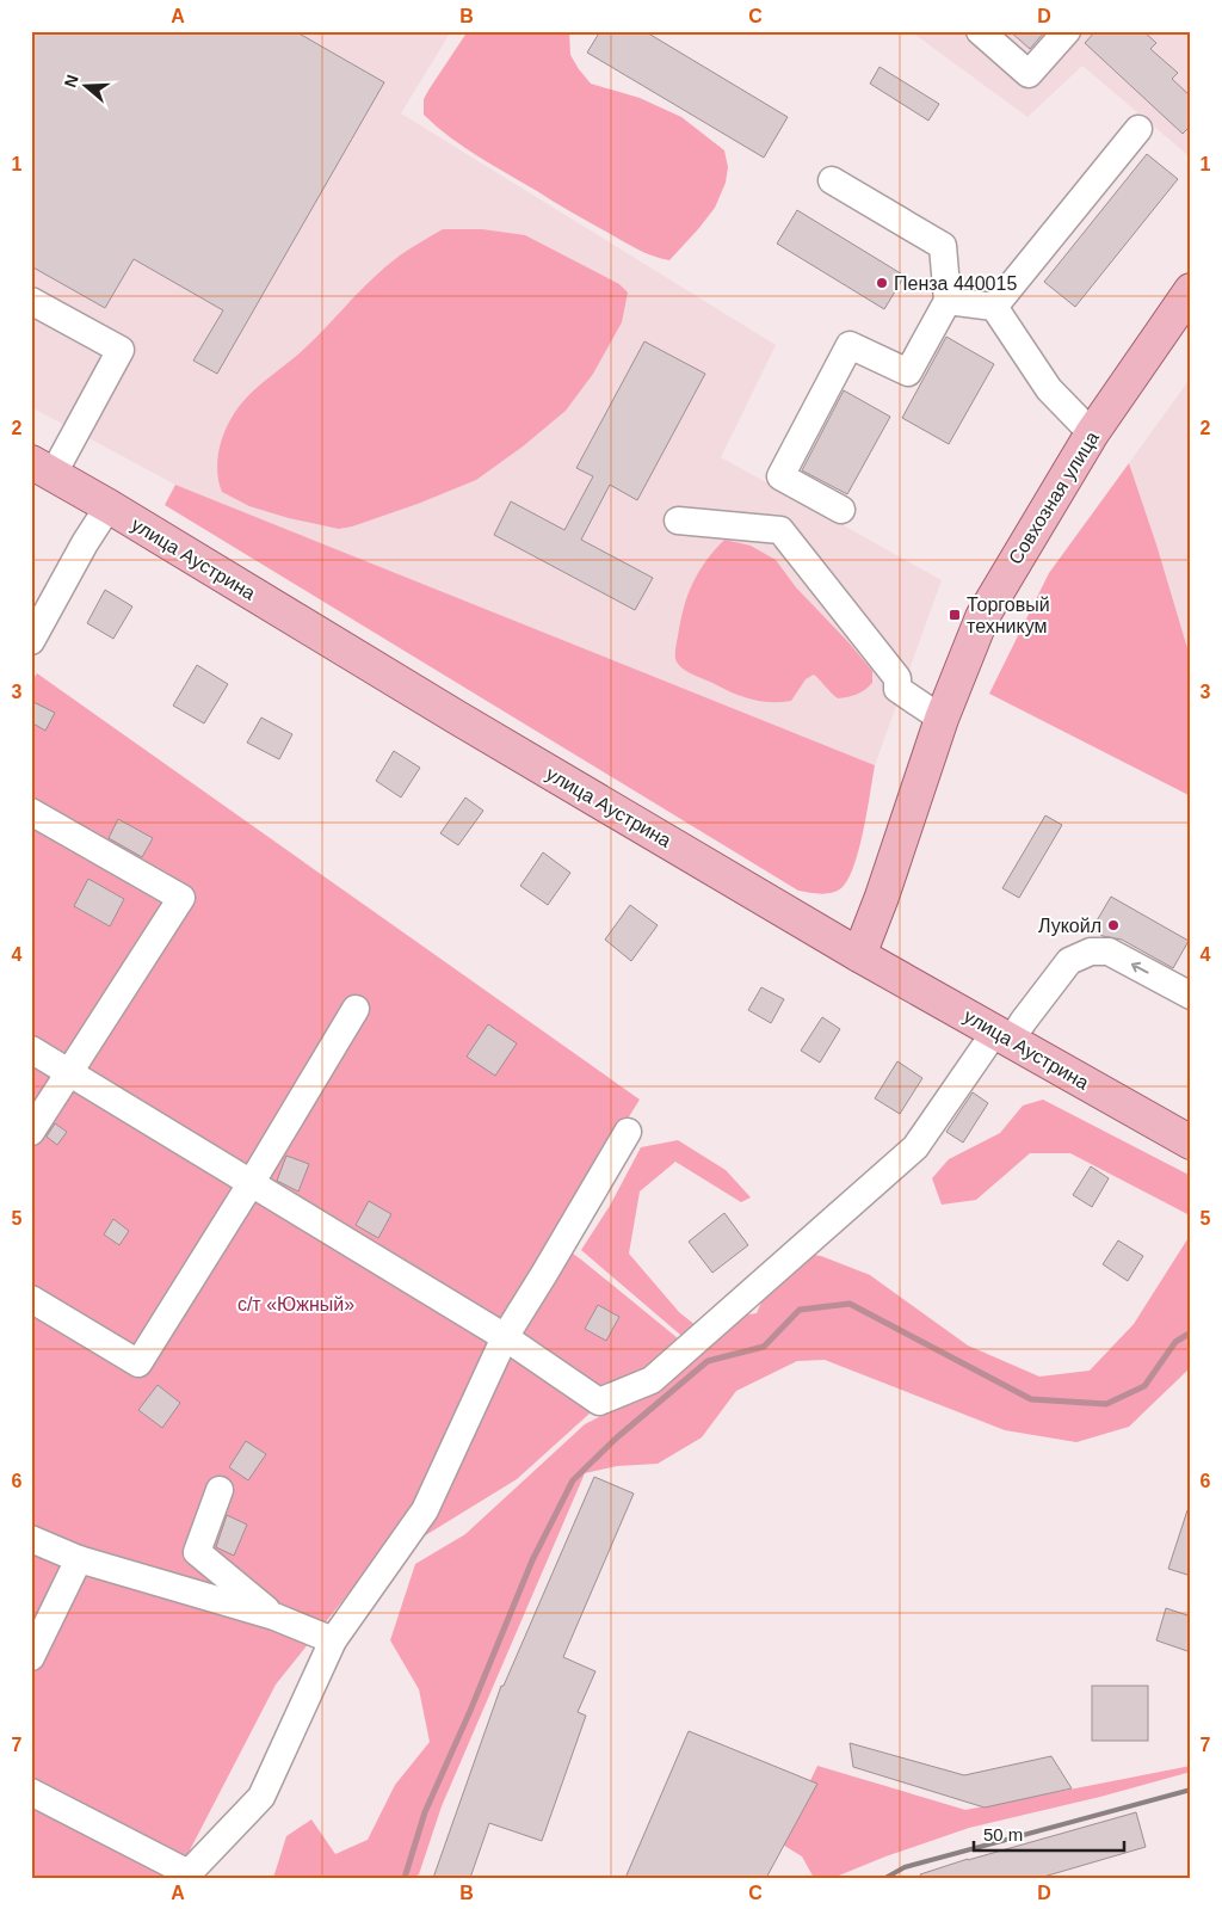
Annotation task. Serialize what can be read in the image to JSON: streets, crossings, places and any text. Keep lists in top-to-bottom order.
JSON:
{
  "streets": {
    "main road": ["Совхозная улица", "улица Аустрина"]
  },
  "crossings": [
    ["Совхозная улица", "улица Аустрина"]
  ],
  "parks": ["с/т «Южный»"],
  "places": {
    "other": ["Пенза 440015", "Лукойл"],
    "transit": ["Торговый техникум"]
  },
  "scale_bar": "50 m",
  "north": "left",
  "grid": {
    "columns": [
      "A",
      "B",
      "C",
      "D"
    ],
    "rows": [
      "1",
      "2",
      "3",
      "4",
      "5",
      "6",
      "7"
    ]
  }
}
